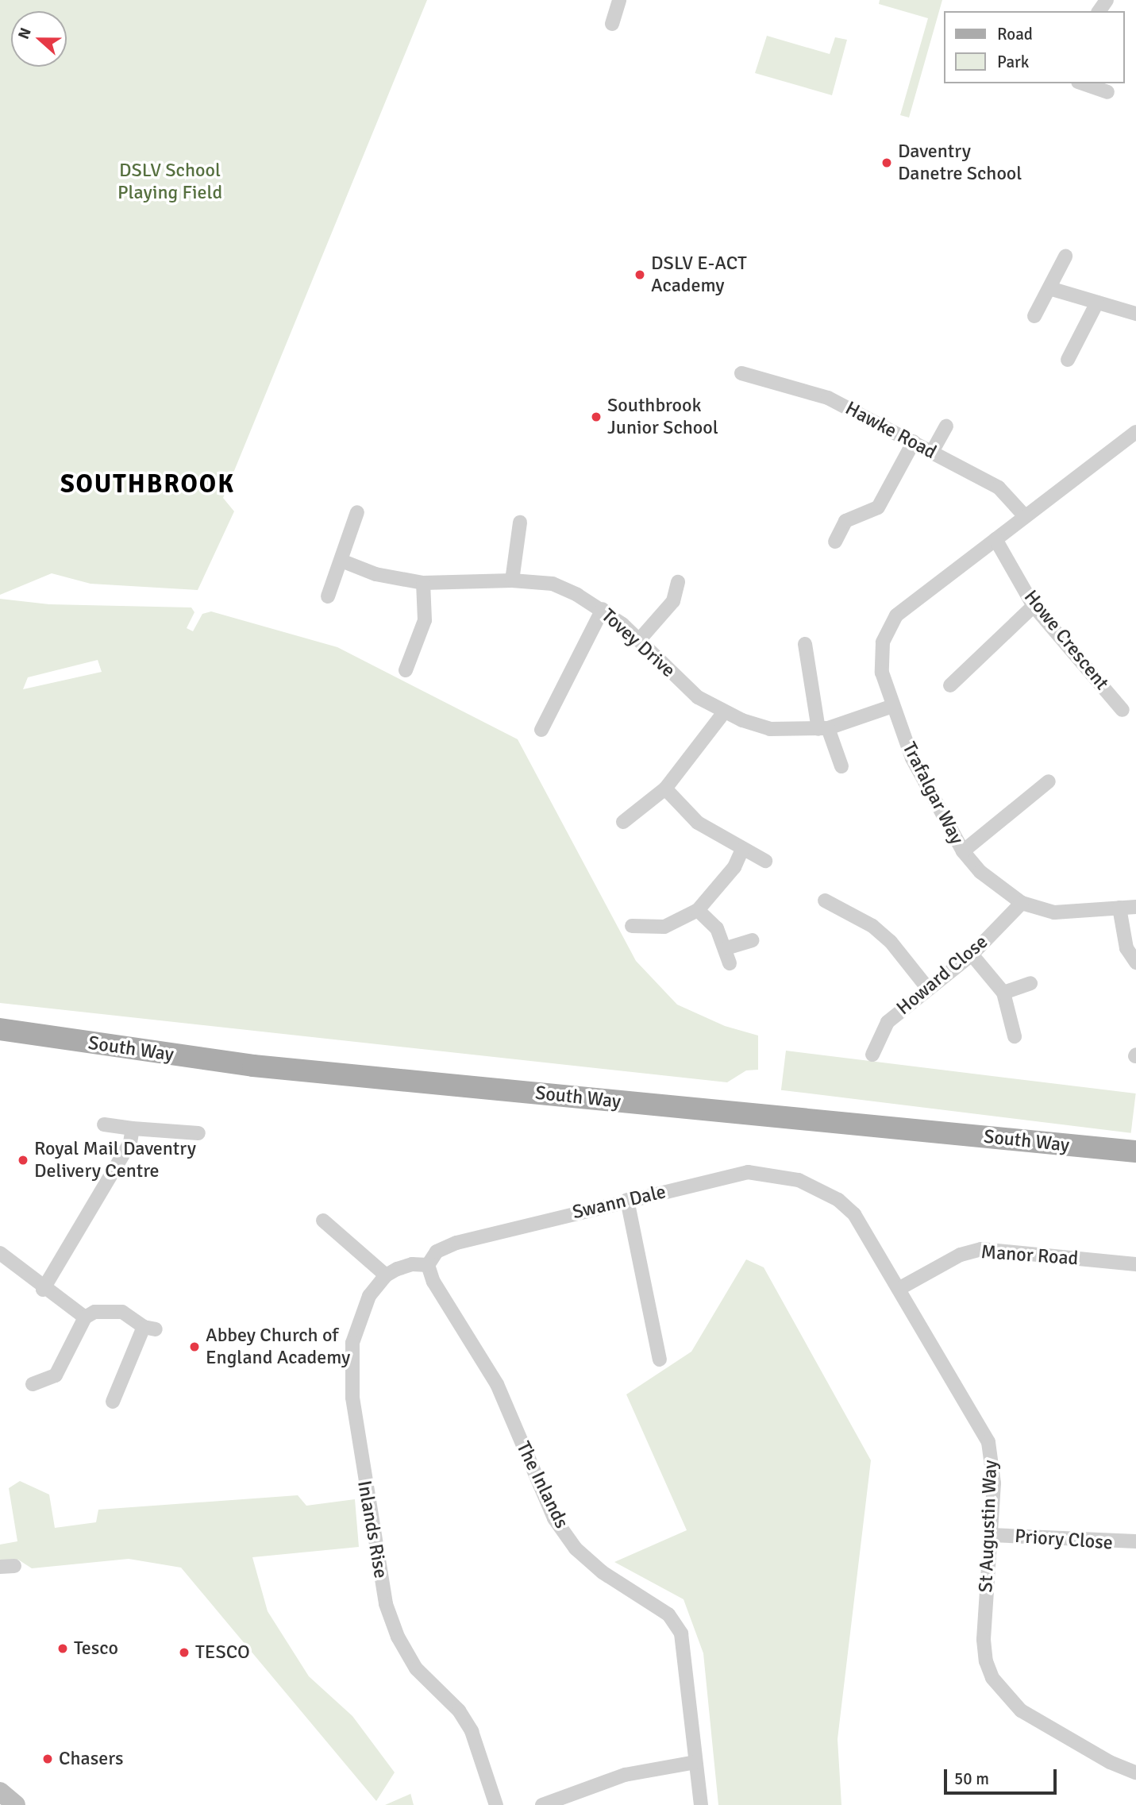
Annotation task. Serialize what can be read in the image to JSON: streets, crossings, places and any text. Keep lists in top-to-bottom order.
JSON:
{
  "streets": {
    "main road": ["South Way"],
    "street": [
      "Hawke Road",
      "Howe Crescent",
      "Tovey Drive",
      "Trafalgar Way",
      "Howard Close",
      "Swann Dale",
      "Manor Road",
      "The Inlands",
      "St Augustin Way",
      "Inlands Rise",
      "Priory Close"
    ]
  },
  "crossings": [
    ["Hawke Road", "Trafalgar Way"],
    ["Howe Crescent", "Trafalgar Way"],
    ["Tovey Drive", "Trafalgar Way"],
    ["Trafalgar Way", "Howard Close"],
    ["Swann Dale", "The Inlands"],
    ["Swann Dale", "St Augustin Way"],
    ["Swann Dale", "Inlands Rise"],
    ["Manor Road", "St Augustin Way"],
    ["The Inlands", "Inlands Rise"],
    ["St Augustin Way", "Priory Close"]
  ],
  "districts": ["SOUTHBROOK"],
  "parks": ["DSLV School Playing Field"],
  "places": [
    "Daventry Danetre School",
    "DSLV E-ACT Academy",
    "Southbrook Junior School",
    "Royal Mail Daventry Delivery Centre",
    "Abbey Church of England Academy",
    "Tesco",
    "TESCO",
    "Chasers"
  ],
  "legend": ["Road", "Park"],
  "scale_bar": "50 m",
  "north": "left"
}
